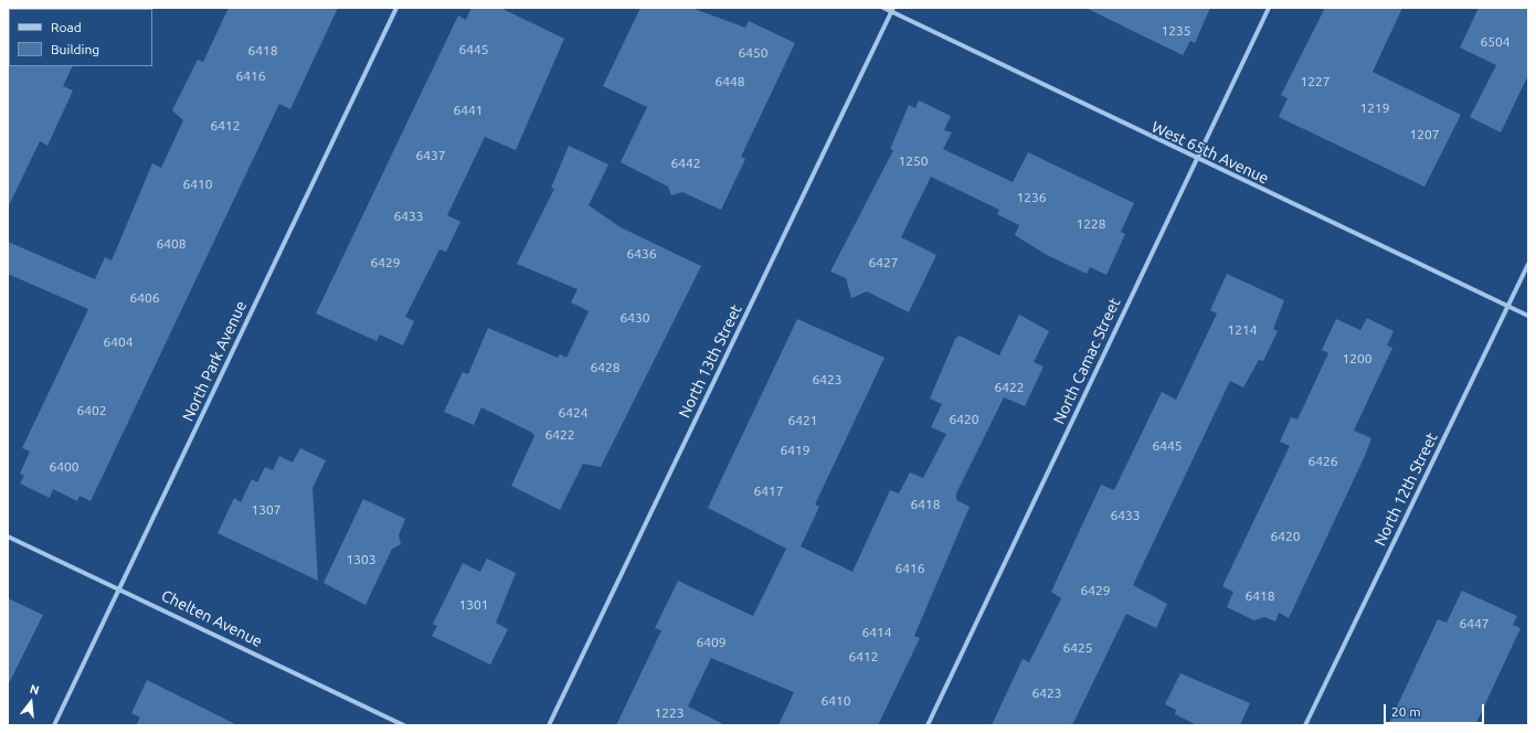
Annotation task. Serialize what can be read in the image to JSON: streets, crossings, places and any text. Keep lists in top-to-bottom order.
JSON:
{
  "streets": {
    "street": [
      "West 65th Avenue",
      "North Park Avenue",
      "North 13th Street",
      "North Camac Street",
      "North 12th Street",
      "Chelten Avenue"
    ]
  },
  "crossings": [
    ["West 65th Avenue", "North 13th Street"],
    ["West 65th Avenue", "North Camac Street"],
    ["West 65th Avenue", "North 12th Street"],
    ["North Park Avenue", "Chelten Avenue"]
  ],
  "house_numbers": [
    "1235",
    "6504",
    "6445",
    "6418",
    "6450",
    "6416",
    "6448",
    "1227",
    "1219",
    "6441",
    "6412",
    "1207",
    "6437",
    "1250",
    "6442",
    "6410",
    "1236",
    "6433",
    "1228",
    "6408",
    "6436",
    "6429",
    "6427",
    "6406",
    "6430",
    "1214",
    "6404",
    "1200",
    "6428",
    "6423",
    "6422",
    "6402",
    "6424",
    "6420",
    "6421",
    "6422",
    "6445",
    "6419",
    "6426",
    "6400",
    "6417",
    "6418",
    "1307",
    "6433",
    "6420",
    "1303",
    "6416",
    "6429",
    "6418",
    "1301",
    "6447",
    "6414",
    "6409",
    "6425",
    "6412",
    "6423",
    "6410",
    "1223"
  ],
  "legend": ["Road", "Building"],
  "scale_bar": "20 m",
  "north": "top"
}
